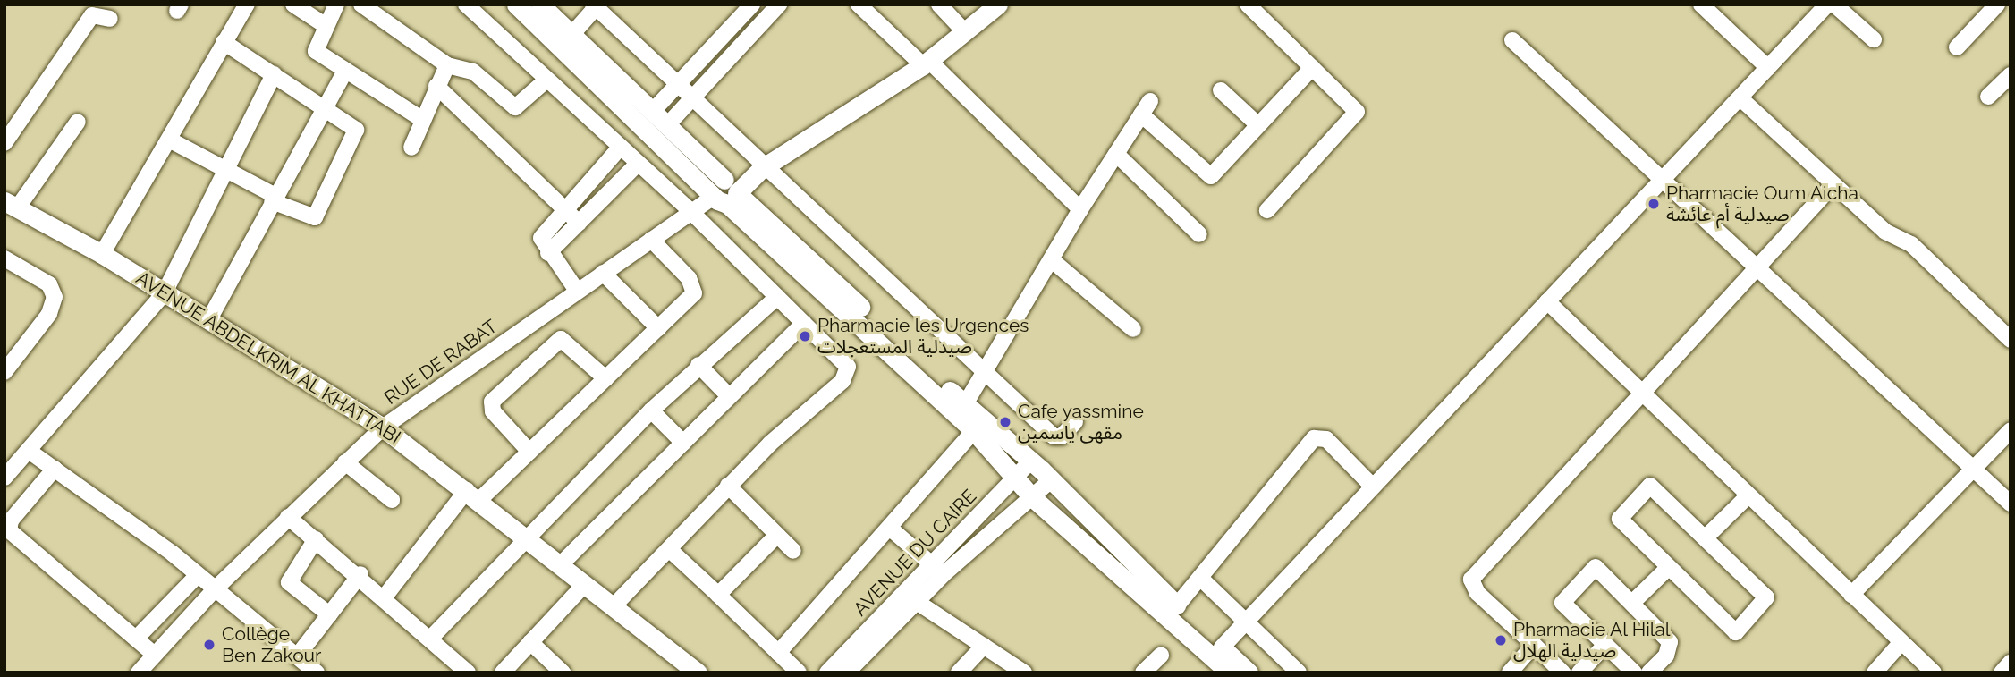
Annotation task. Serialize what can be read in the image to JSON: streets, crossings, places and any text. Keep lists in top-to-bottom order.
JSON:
{
  "streets": {
    "main road": ["AVENUE ABDELKRIM AL KHATTABI"],
    "street": ["RUE DE RABAT", "AVENUE DU CAIRE"]
  },
  "crossings": [
    ["AVENUE ABDELKRIM AL KHATTABI", "RUE DE RABAT"]
  ],
  "places": [
    "Pharmacie Oum Aicha صيدلية أم عائشة",
    "Pharmacie les Urgences صيدلية المستعجلات",
    "Cafe yassmine مقهى ياسمين",
    "Pharmacie Al Hilal صيدلية الهلال",
    "Collège Ben Zakour"
  ]
}
